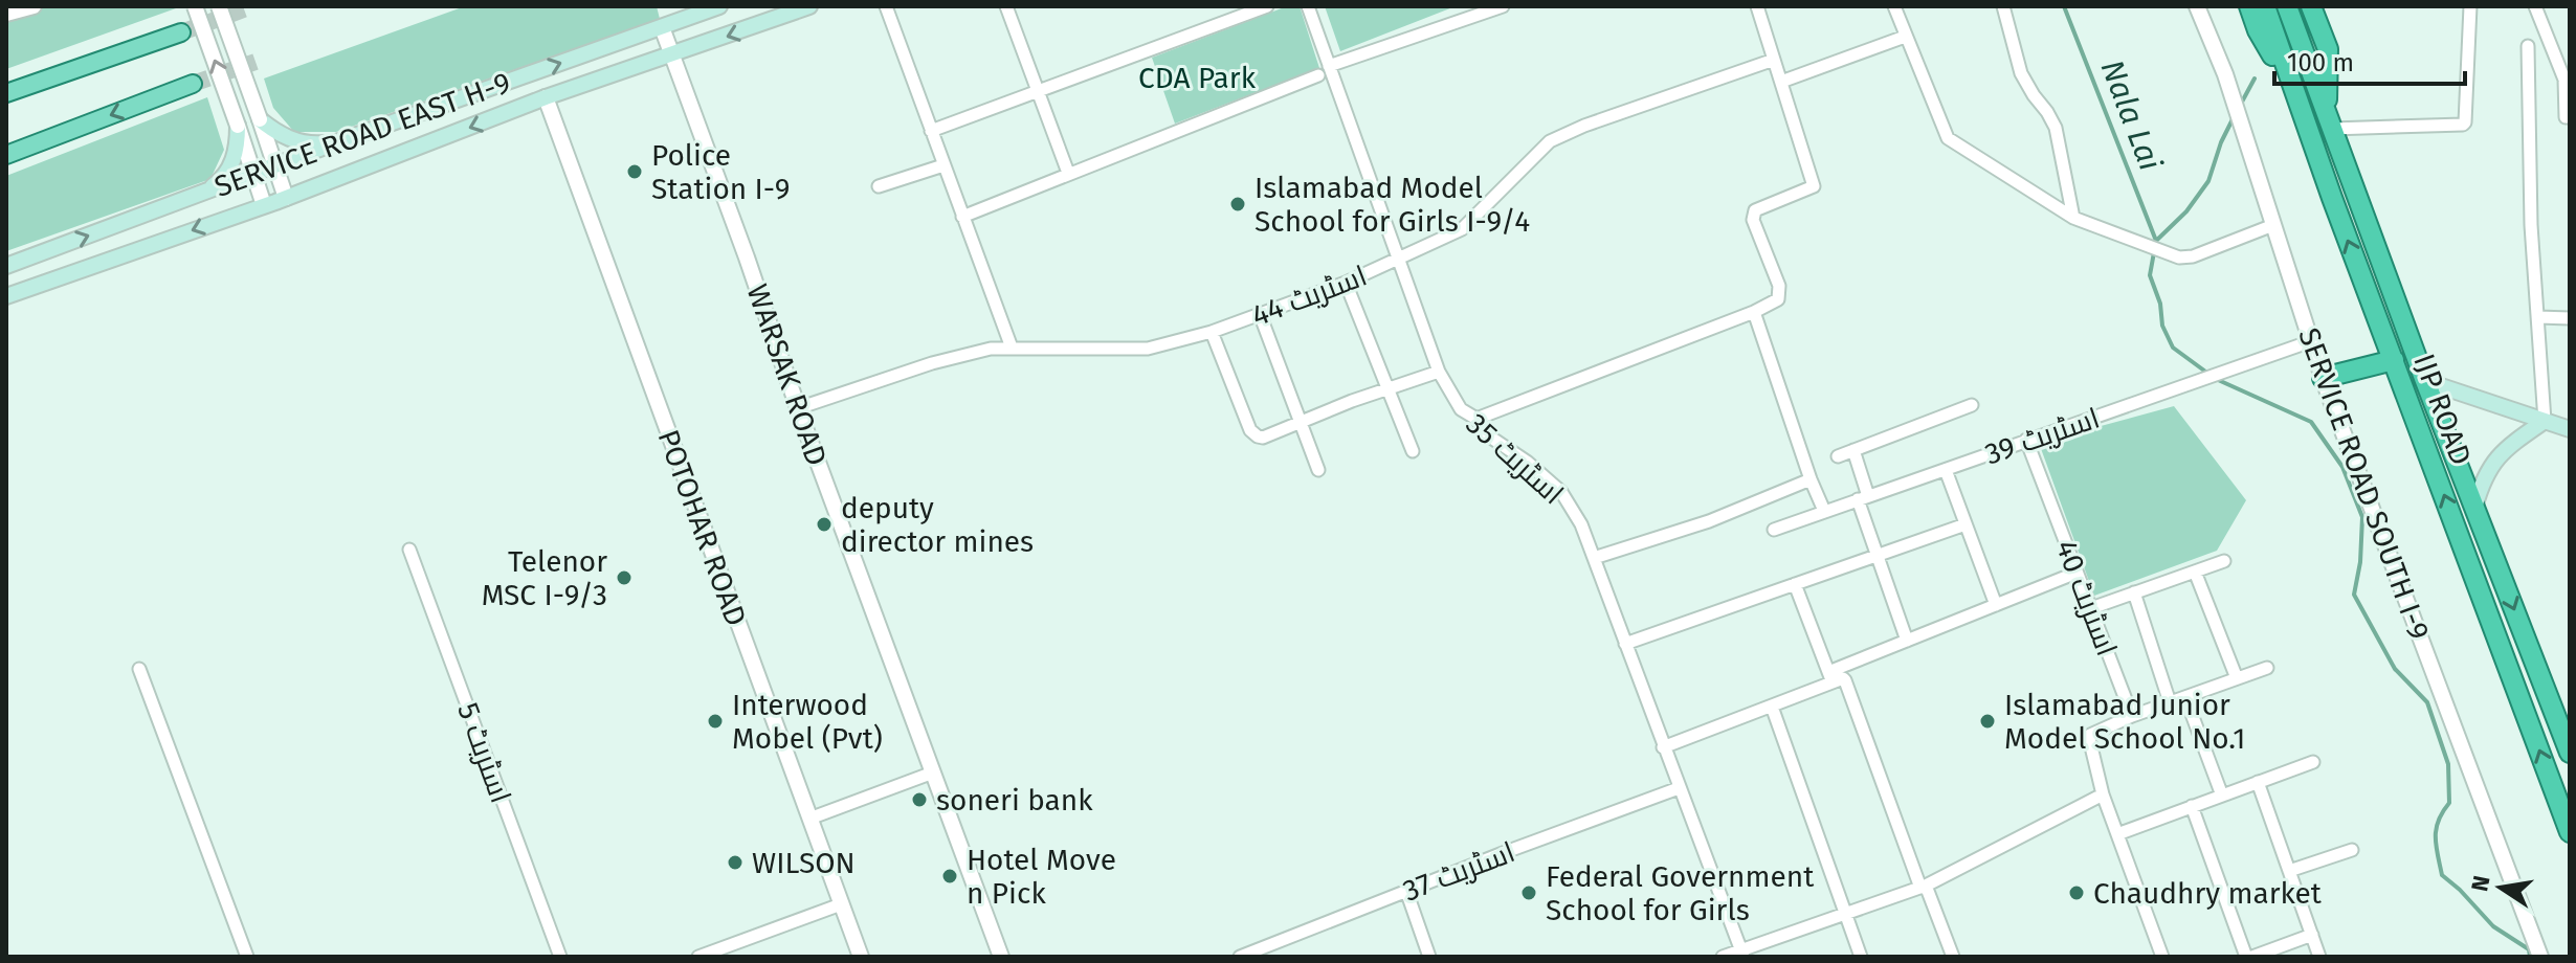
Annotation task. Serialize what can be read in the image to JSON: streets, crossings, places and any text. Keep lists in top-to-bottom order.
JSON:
{
  "streets": {
    "highway": ["IJP ROAD"],
    "main road": ["SERVICE ROAD EAST H-9"],
    "street": [
      "اسٹریٹ 44",
      "WARSAK ROAD",
      "اسٹریٹ 39",
      "اسٹریٹ 35",
      "SERVICE ROAD SOUTH I-9",
      "POTOHAR ROAD",
      "اسٹریٹ 40",
      "اسٹریٹ 5",
      "اسٹریٹ 37"
    ]
  },
  "crossings": [
    ["SERVICE ROAD EAST H-9", "WARSAK ROAD"],
    ["SERVICE ROAD EAST H-9", "POTOHAR ROAD"],
    ["اسٹریٹ 44", "WARSAK ROAD"],
    ["اسٹریٹ 44", "اسٹریٹ 35"],
    ["اسٹریٹ 39", "SERVICE ROAD SOUTH I-9"],
    ["اسٹریٹ 39", "اسٹریٹ 40"],
    ["اسٹریٹ 35", "اسٹریٹ 37"]
  ],
  "water": ["Nala Lai"],
  "parks": ["CDA Park"],
  "places": [
    "Police Station I-9",
    "Islamabad Model School for Girls I-9/4",
    "deputy director mines",
    "Telenor MSC I-9/3",
    "Interwood Mobel (Pvt)",
    "Islamabad Junior Model School No.1",
    "soneri bank",
    "WILSON",
    "Hotel Move n Pick",
    "Federal Government School for Girls",
    "Chaudhry market"
  ],
  "scale_bar": "100 m",
  "north": "left"
}
